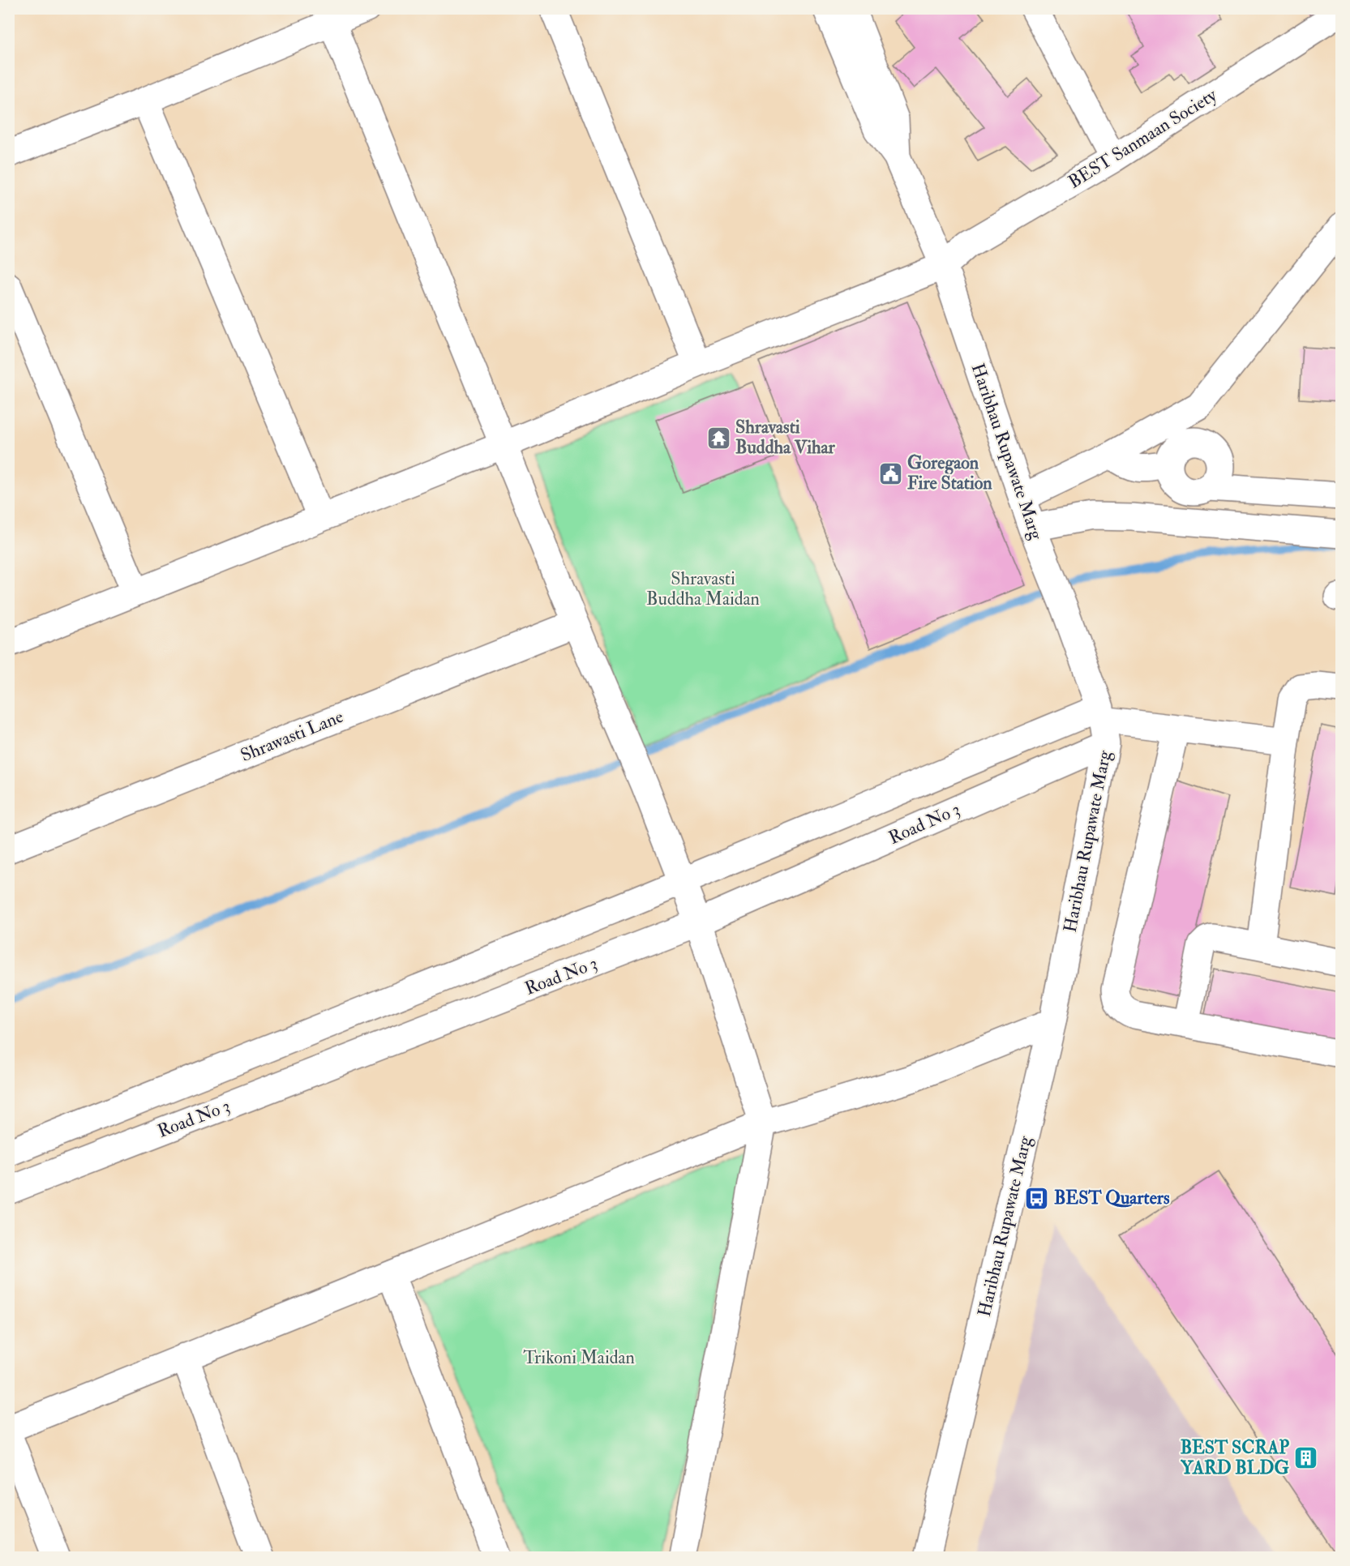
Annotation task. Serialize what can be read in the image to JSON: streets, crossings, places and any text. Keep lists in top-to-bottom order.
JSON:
{
  "streets": {
    "street": [
      "BEST Sanmaan Society",
      "Haribhau Rupawate Marg",
      "Shrawasti Lane",
      "Road No 3"
    ]
  },
  "crossings": [
    ["BEST Sanmaan Society", "Haribhau Rupawate Marg"],
    ["Haribhau Rupawate Marg", "Road No 3"]
  ],
  "parks": ["Shravasti Buddha Maidan", "Trikoni Maidan"],
  "places": {
    "temple": ["Shravasti Buddha Vihar"],
    "public building": ["Goregaon Fire Station"],
    "bus stop": ["BEST Quarters"],
    "building": ["BEST SCRAP YARD BLDG"]
  }
}
